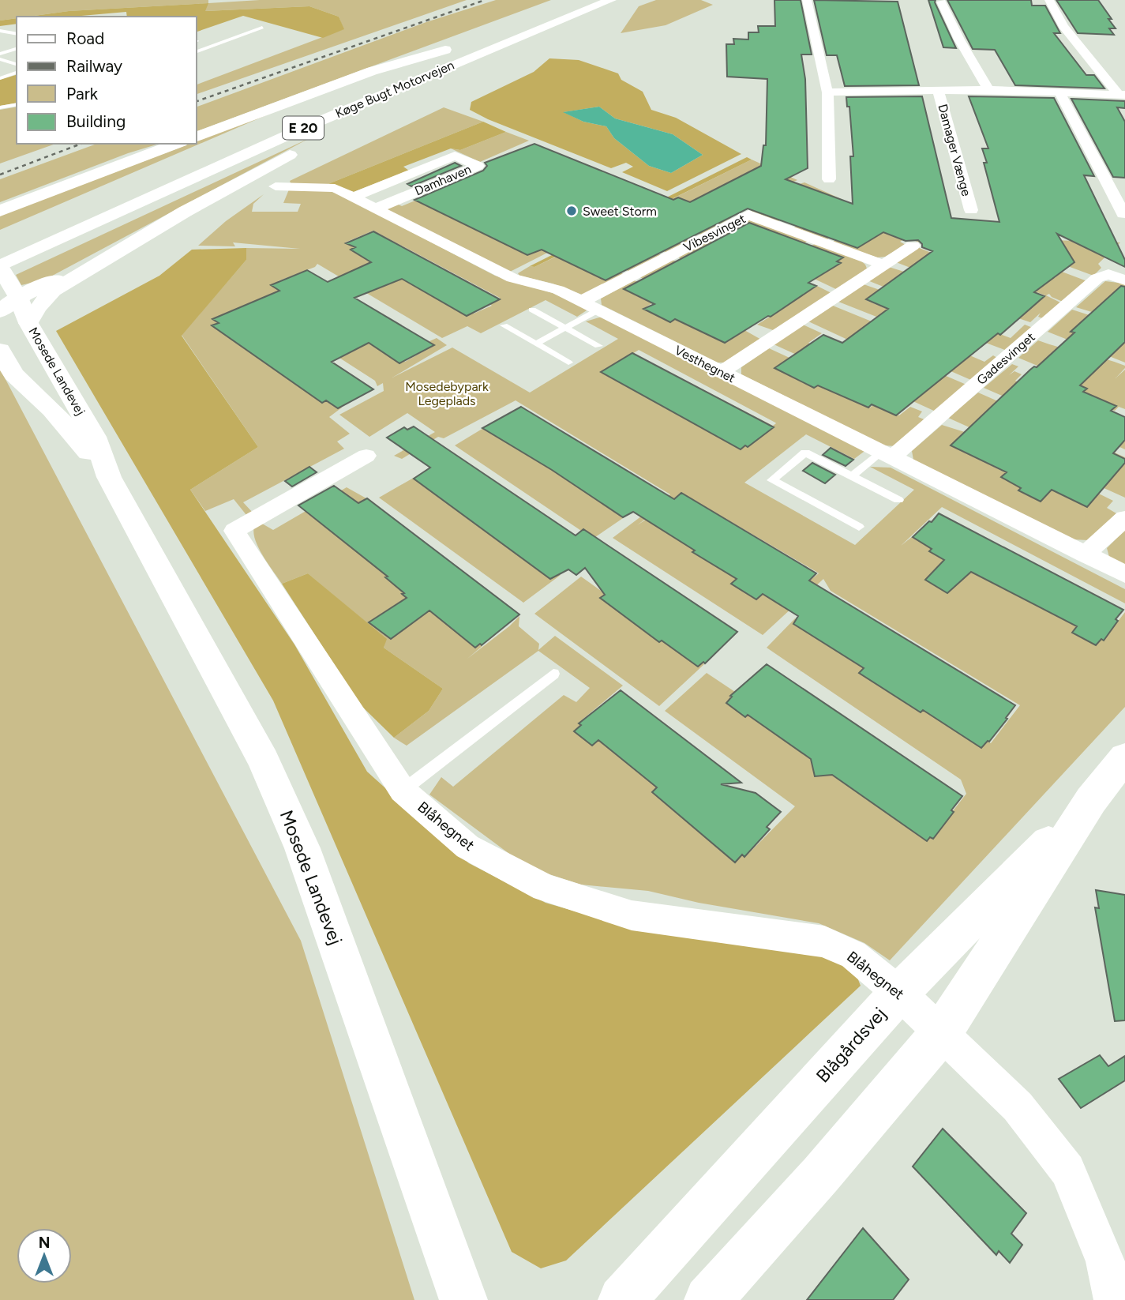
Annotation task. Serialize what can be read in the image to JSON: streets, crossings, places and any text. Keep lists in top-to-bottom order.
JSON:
{
  "streets": {
    "main road": [
      "Køge Bugt Motorvejen",
      "E 20",
      "Mosede Landevej",
      "Blågårdsvej"
    ],
    "street": [
      "Damager Vænge",
      "Damhaven",
      "Vibesvinget",
      "Gadesvinget",
      "Vesthegnet",
      "Blåhegnet"
    ]
  },
  "crossings": [
    ["Køge Bugt Motorvejen", "Mosede Landevej"],
    ["Damhaven", "Vesthegnet"],
    ["Vibesvinget", "Vesthegnet"],
    ["Gadesvinget", "Vesthegnet"],
    ["Blåhegnet", "Blågårdsvej"]
  ],
  "parks": ["Mosedebypark Legeplads"],
  "places": ["Sweet Storm"],
  "legend": [
    "Road",
    "Railway",
    "Park",
    "Building"
  ],
  "north": "top"
}
